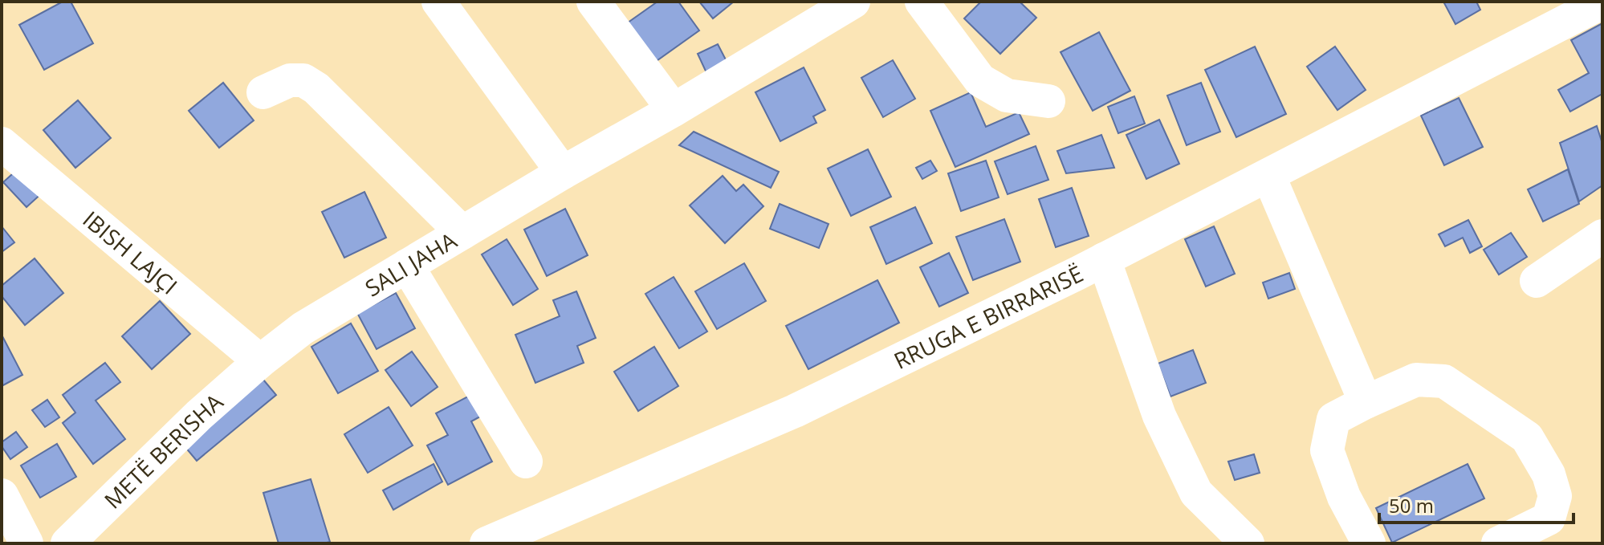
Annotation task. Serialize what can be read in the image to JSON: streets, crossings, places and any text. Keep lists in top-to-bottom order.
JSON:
{
  "streets": {
    "street": [
      "IBISH LAJÇI",
      "SALI JAHA",
      "RRUGA E BIRRARISË",
      "METË BERISHA"
    ]
  },
  "crossings": [
    ["IBISH LAJÇI", "SALI JAHA"],
    ["IBISH LAJÇI", "METË BERISHA"],
    ["SALI JAHA", "METË BERISHA"]
  ],
  "scale_bar": "50 m"
}
